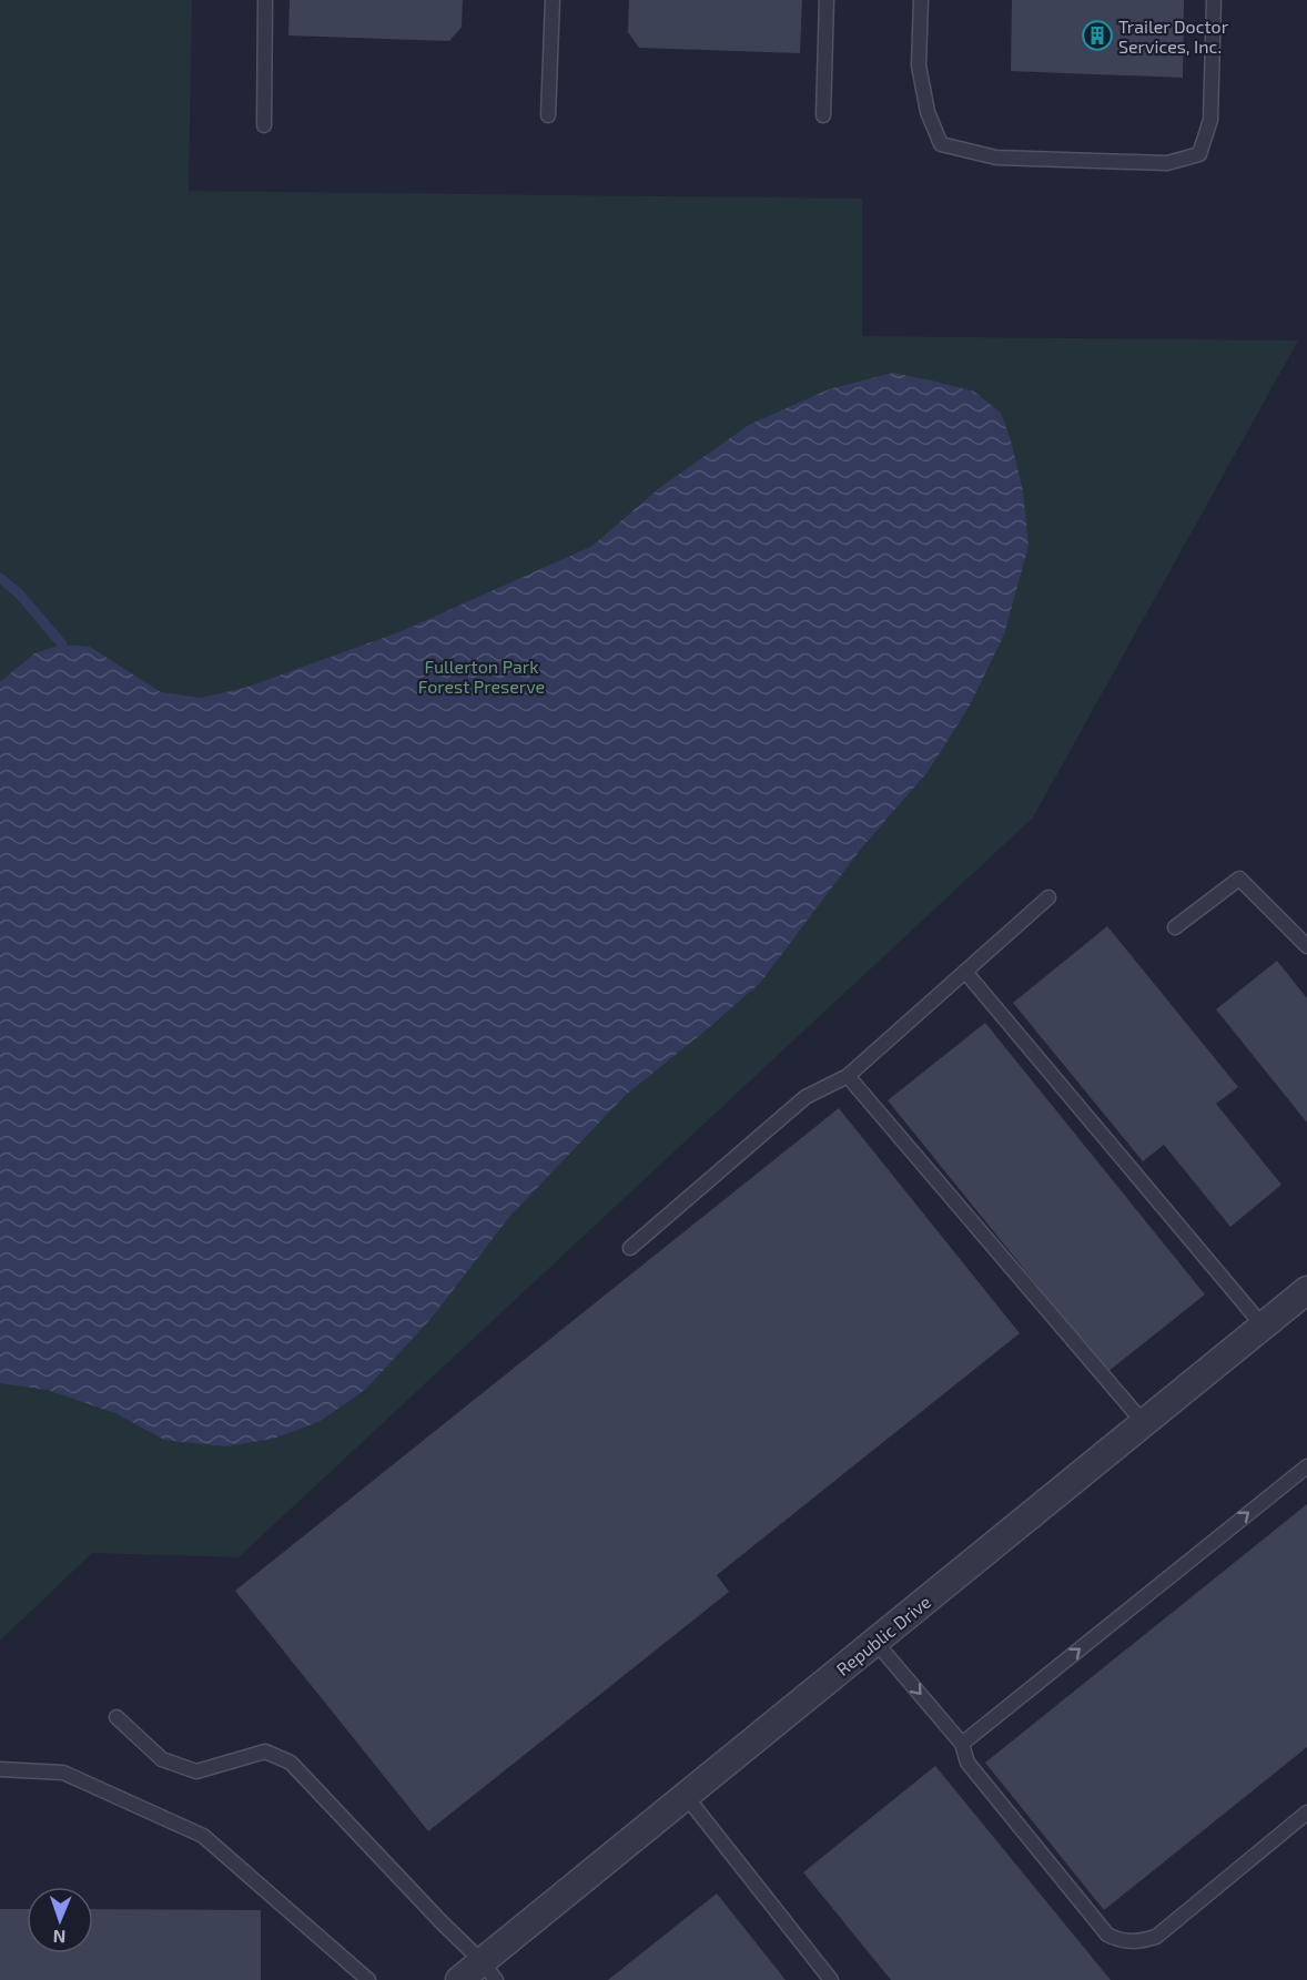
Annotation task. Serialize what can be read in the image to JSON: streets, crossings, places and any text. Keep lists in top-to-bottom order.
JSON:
{
  "streets": {
    "street": ["Republic Drive"]
  },
  "parks": ["Fullerton Park Forest Preserve"],
  "places": {
    "building": ["Trailer Doctor Services, Inc."]
  },
  "north": "bottom"
}
